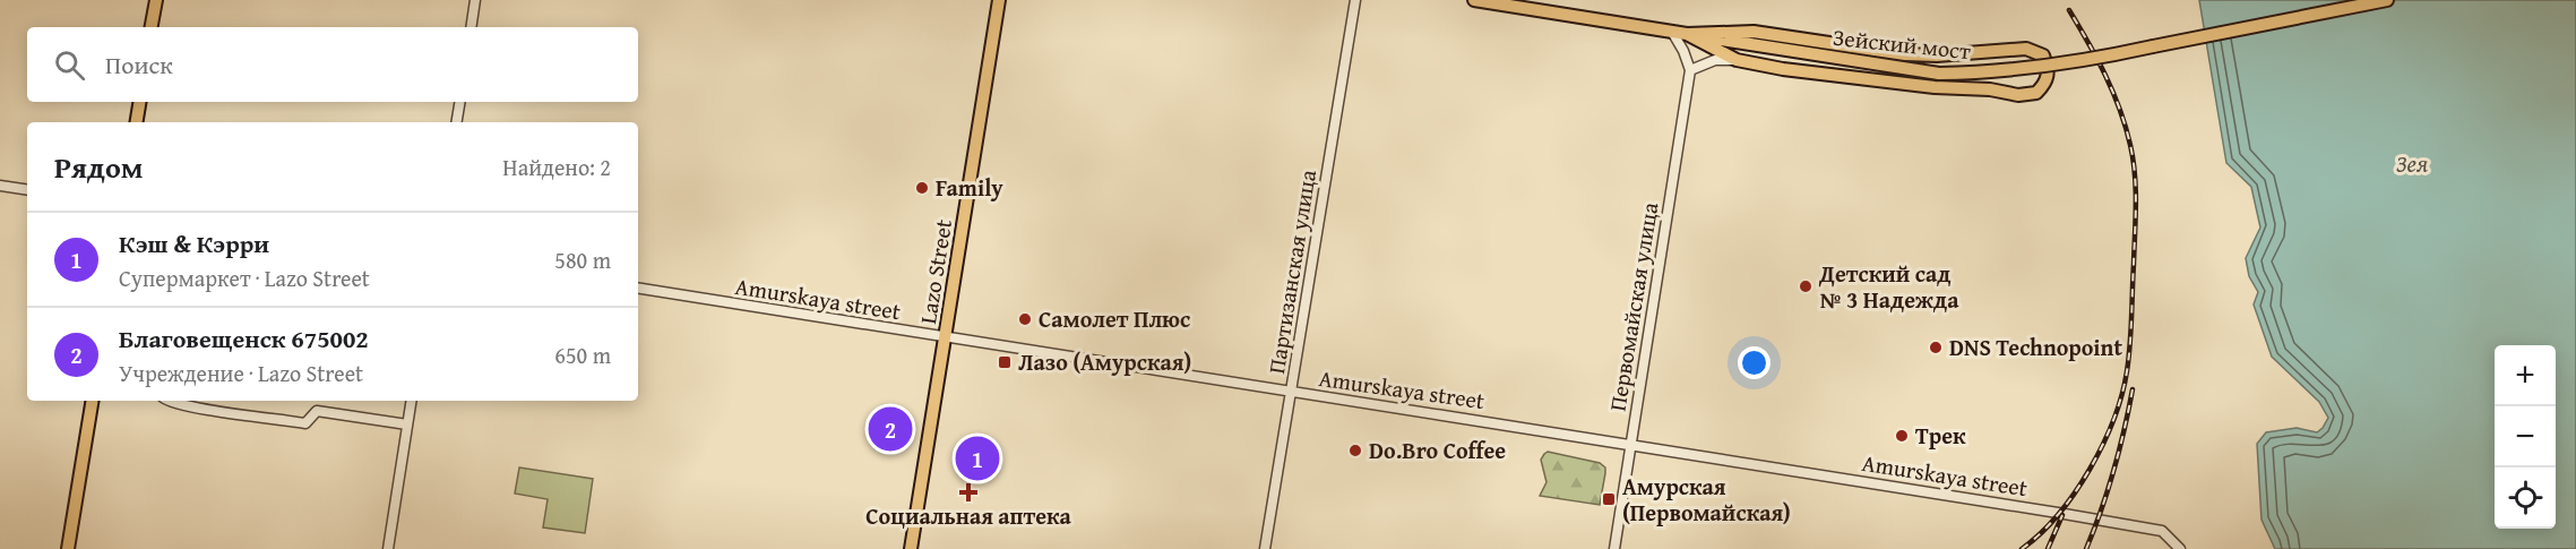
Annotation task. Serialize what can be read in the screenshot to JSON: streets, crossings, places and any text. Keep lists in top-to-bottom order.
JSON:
{
  "streets": {
    "main road": ["Зейский мост", "Lazo Street"],
    "street": ["Партизанская улица", "Amurskaya street", "Первомайская улица"]
  },
  "crossings": [
    ["Lazo Street", "Amurskaya street"],
    ["Партизанская улица", "Amurskaya street"],
    ["Amurskaya street", "Первомайская улица"]
  ],
  "water": ["Зея"],
  "places": {
    "other": [
      "Family",
      "Детский сад № 3 Надежда",
      "Самолет Плюс",
      "DNS Technopoint",
      "Трек",
      "Do.Bro Coffee"
    ],
    "transit": ["Лазо (Амурская)", "Амурская (Первомайская)"],
    "health": ["Социальная аптека"]
  },
  "page": {
    "search": "Поиск",
    "heading": ["Рядом", "Найдено: 2"],
    "list": [
      {
        "mark": "1",
        "name": "Кэш & Кэрри",
        "note": "Супермаркет · Lazo Street",
        "value": "580 m"
      },
      {
        "mark": "2",
        "name": "Благовещенск 675002",
        "note": "Учреждение · Lazo Street",
        "value": "650 m"
      }
    ],
    "map_buttons": ["+", "−"],
    "pins": ["2", "1"]
  }
}
